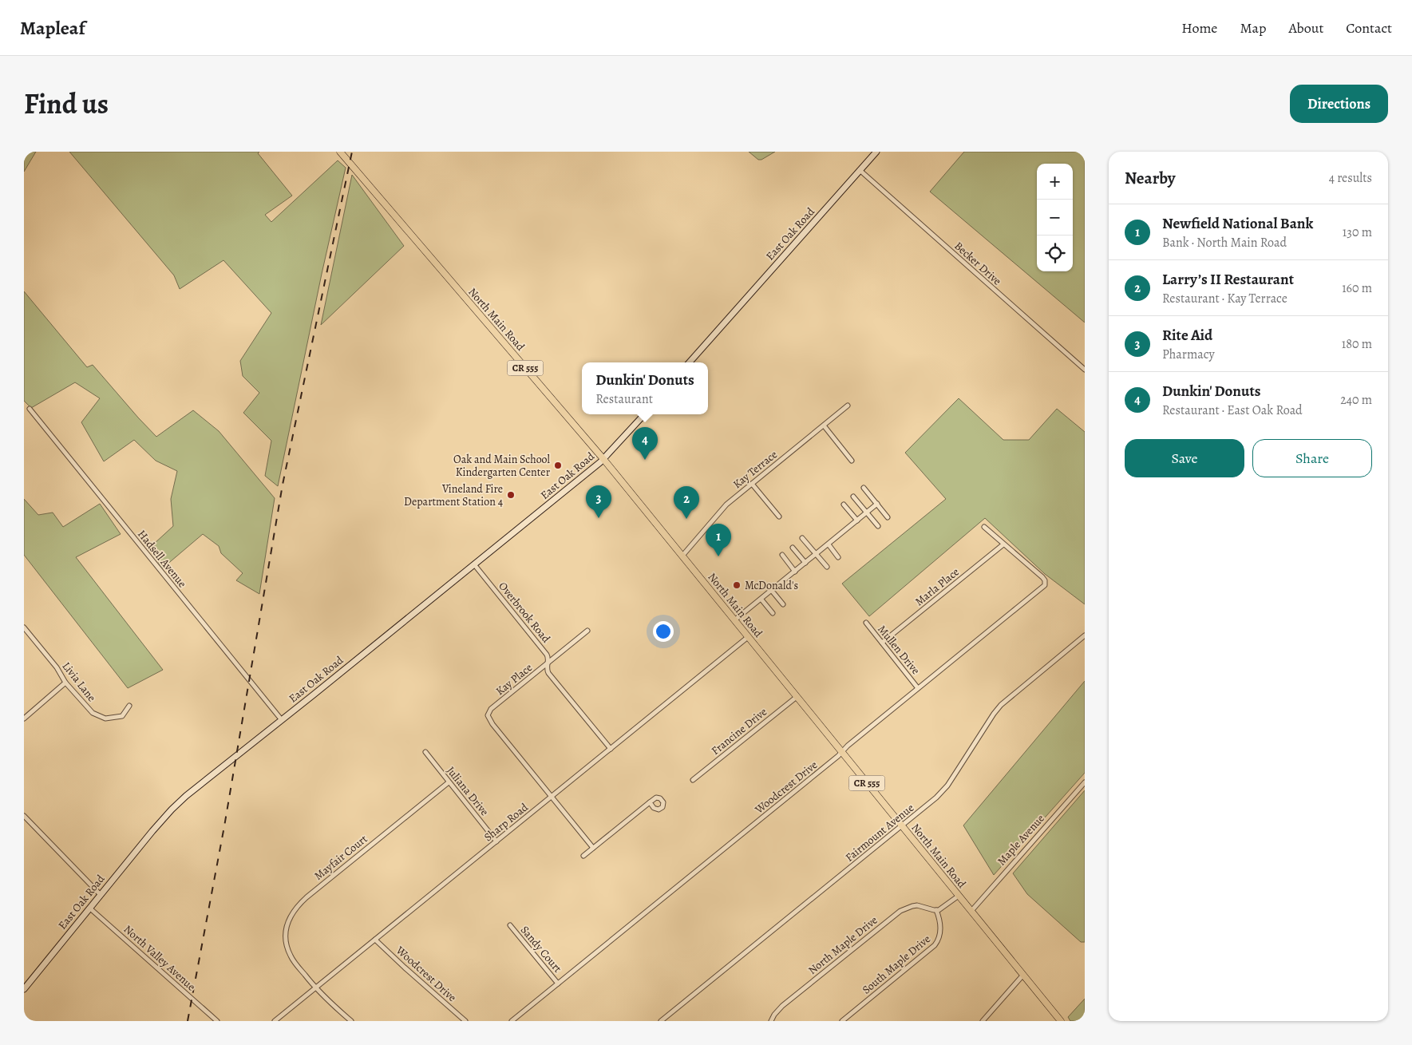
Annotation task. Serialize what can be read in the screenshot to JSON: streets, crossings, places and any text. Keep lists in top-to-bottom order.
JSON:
{
  "streets": {
    "main road": ["North Main Road", "CR 555"],
    "street": [
      "East Oak Road",
      "Becker Drive",
      "Kay Terrace",
      "Hadsell Avenue",
      "Marla Place",
      "Overbrook Road",
      "Mullen Drive",
      "Kay Place",
      "Livia Lane",
      "Francine Drive",
      "Woodcrest Drive",
      "Juliana Drive",
      "Sharp Road",
      "Fairmount Avenue",
      "Maple Avenue",
      "Mayfair Court",
      "North Maple Drive",
      "Sandy Court",
      "North Valley Avenue",
      "South Maple Drive"
    ]
  },
  "crossings": [
    ["East Oak Road", "Becker Drive"],
    ["East Oak Road", "North Main Road"],
    ["East Oak Road", "Hadsell Avenue"],
    ["East Oak Road", "Overbrook Road"],
    ["East Oak Road", "North Valley Avenue"],
    ["North Main Road", "Kay Terrace"],
    ["North Main Road", "Francine Drive"],
    ["North Main Road", "Woodcrest Drive"],
    ["North Main Road", "Sharp Road"],
    ["North Main Road", "Fairmount Avenue"],
    ["North Main Road", "Maple Avenue"],
    ["Marla Place", "Mullen Drive"],
    ["Marla Place", "Woodcrest Drive"],
    ["Overbrook Road", "Kay Place"],
    ["Overbrook Road", "Sharp Road"],
    ["Mullen Drive", "Woodcrest Drive"],
    ["Kay Place", "Sharp Road"],
    ["Woodcrest Drive", "Sharp Road"],
    ["Woodcrest Drive", "Sandy Court"],
    ["Juliana Drive", "Sharp Road"],
    ["Juliana Drive", "Mayfair Court"],
    ["Sharp Road", "Mayfair Court"],
    ["North Maple Drive", "South Maple Drive"]
  ],
  "places": ["Oak and Main School Kindergarten Center", "Vineland Fire Department Station 4", "McDonald's"],
  "page": {
    "header": "Mapleaf",
    "nav": [
      "Home",
      "Map",
      "About",
      "Contact"
    ],
    "title": "Find us",
    "buttons": [
      "Directions",
      ["Save", "Share"]
    ],
    "heading": ["Nearby", "4 results"],
    "map_buttons": ["+", "−"],
    "list": [
      {
        "mark": "1",
        "name": "Newfield National Bank",
        "note": "Bank · North Main Road",
        "value": "130 m"
      },
      {
        "mark": "2",
        "name": "Larry’s II Restaurant",
        "note": "Restaurant · Kay Terrace",
        "value": "160 m"
      },
      {
        "mark": "3",
        "name": "Rite Aid",
        "note": "Pharmacy",
        "value": "180 m"
      },
      {
        "mark": "4",
        "name": "Dunkin' Donuts",
        "note": "Restaurant · East Oak Road",
        "value": "240 m"
      }
    ],
    "popup": ["Dunkin' Donuts", "Restaurant"],
    "pins": [
      "4",
      "3",
      "2",
      "1"
    ]
  }
}
